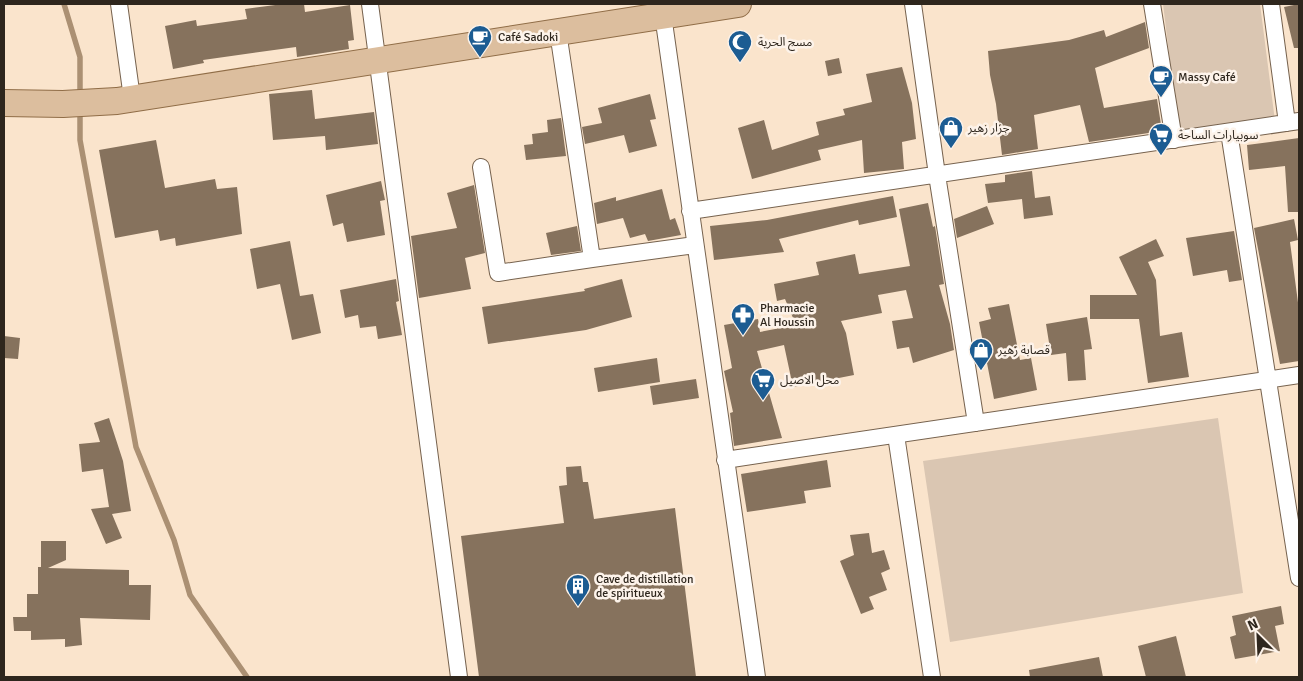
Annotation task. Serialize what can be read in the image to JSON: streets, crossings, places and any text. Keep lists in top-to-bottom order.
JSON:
{
  "places": {
    "cafe": ["Café Sadoki", "Massy Café"],
    "mosque": ["مسج الحرية"],
    "shop": ["جزار زهير", "قصابة زهير"],
    "supermarket": ["سوبيارات الساحة", "محل الاصيل"],
    "pharmacy": ["Pharmacie Al Houssin"],
    "building": ["Cave de distillation de spiritueux"]
  },
  "north": "top left"
}
